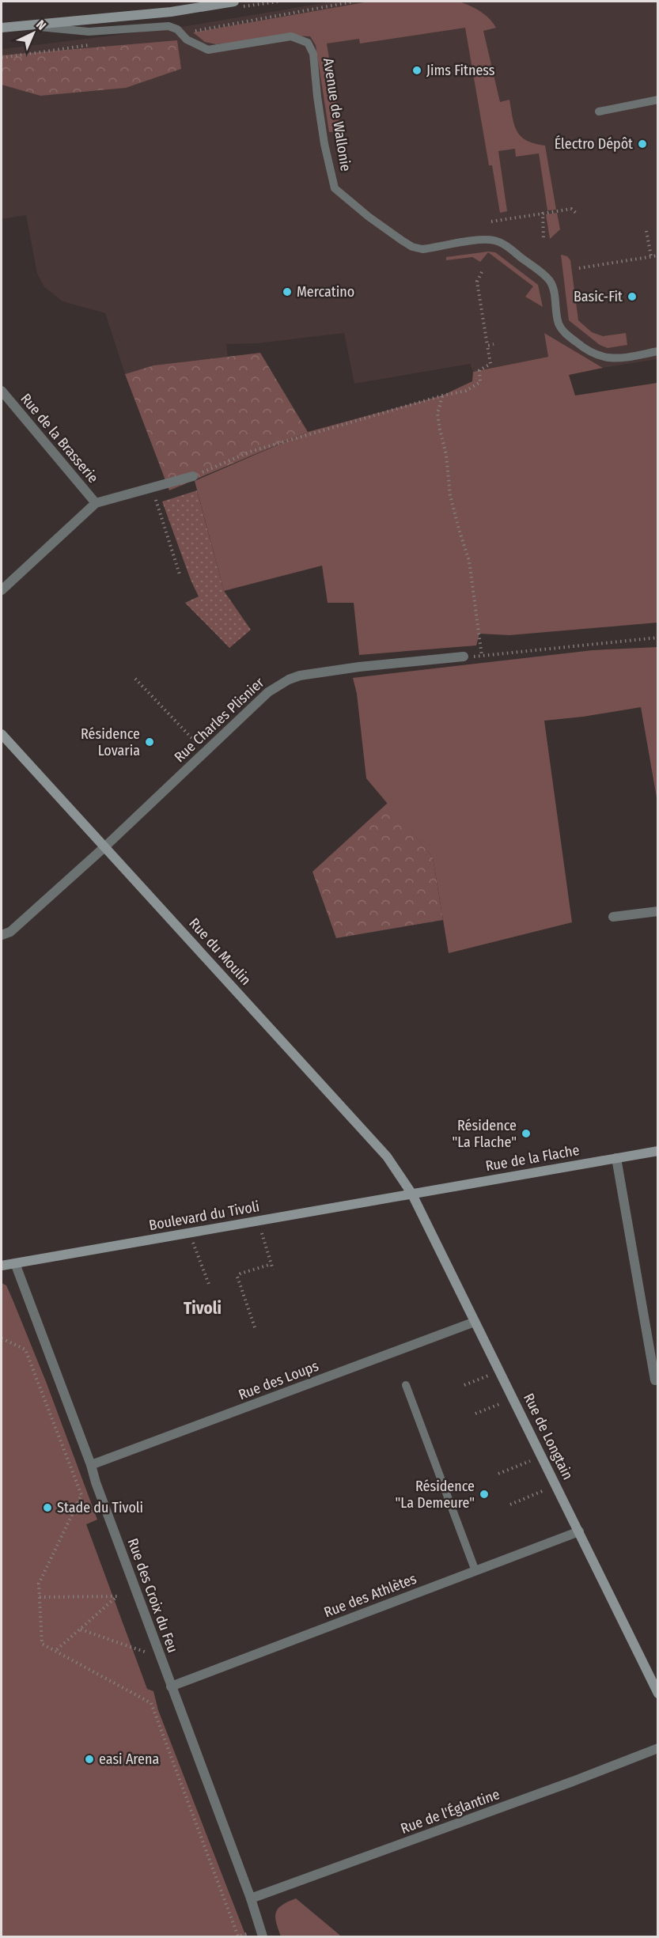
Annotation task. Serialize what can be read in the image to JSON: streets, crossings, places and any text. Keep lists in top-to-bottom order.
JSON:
{
  "streets": {
    "street": [
      "Avenue de Wallonie",
      "Rue de la Brasserie",
      "Rue Charles Plisnier",
      "Rue du Moulin",
      "Rue de la Flache",
      "Boulevard du Tivoli",
      "Rue des Loups",
      "Rue de Longtain",
      "Rue des Croix du Feu",
      "Rue des Athlètes",
      "Rue de l'Églantine"
    ]
  },
  "crossings": [
    ["Rue Charles Plisnier", "Rue du Moulin"],
    ["Rue du Moulin", "Rue de la Flache"],
    ["Rue du Moulin", "Boulevard du Tivoli"],
    ["Rue du Moulin", "Rue de Longtain"],
    ["Rue de la Flache", "Boulevard du Tivoli"],
    ["Rue de la Flache", "Rue de Longtain"],
    ["Boulevard du Tivoli", "Rue de Longtain"],
    ["Boulevard du Tivoli", "Rue des Croix du Feu"],
    ["Rue des Loups", "Rue de Longtain"],
    ["Rue des Loups", "Rue des Croix du Feu"],
    ["Rue de Longtain", "Rue des Athlètes"],
    ["Rue des Croix du Feu", "Rue des Athlètes"],
    ["Rue des Croix du Feu", "Rue de l'Églantine"]
  ],
  "districts": ["Tivoli"],
  "places": [
    "Jims Fitness",
    "Électro Dépôt",
    "Mercatino",
    "Basic-Fit",
    "Résidence Lovaria",
    "Résidence \"La Flache\"",
    "Résidence \"La Demeure\"",
    "Stade du Tivoli",
    "easi Arena"
  ],
  "north": "top right"
}
